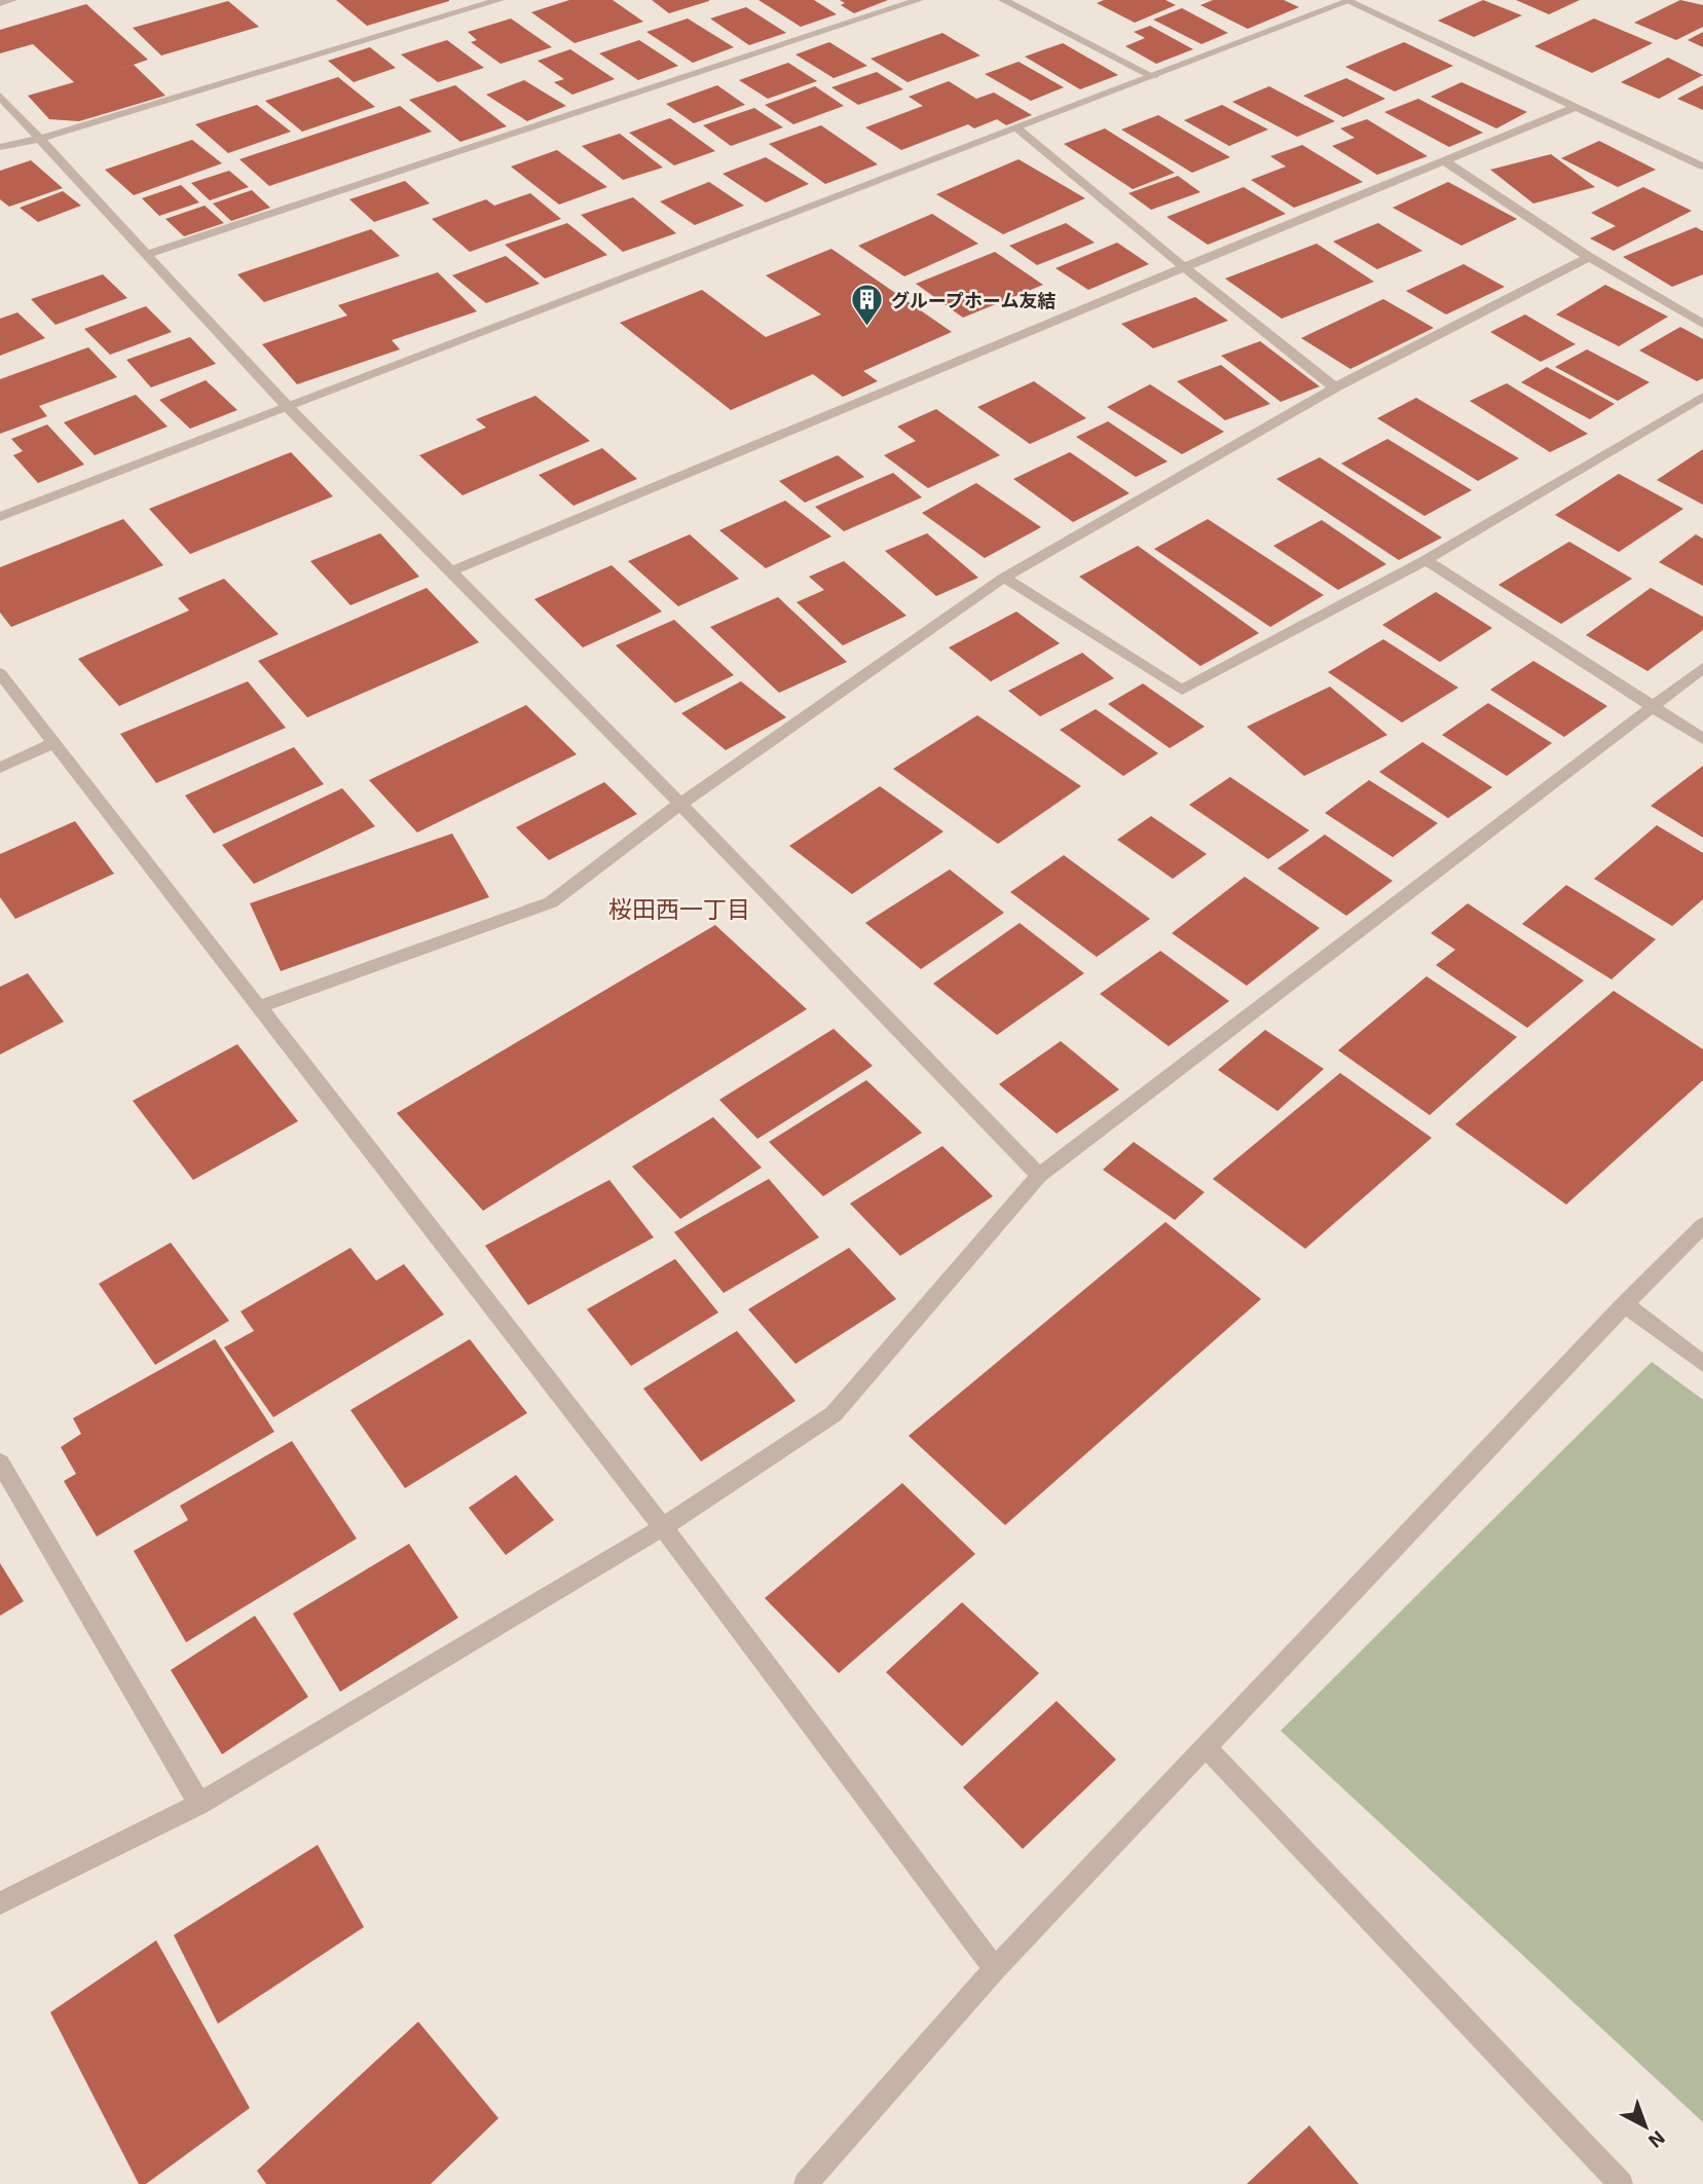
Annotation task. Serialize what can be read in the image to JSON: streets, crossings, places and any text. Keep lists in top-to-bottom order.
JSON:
{
  "districts": ["桜田西一丁目"],
  "places": {
    "building": ["グループホーム友結"]
  },
  "north": "bottom right"
}
